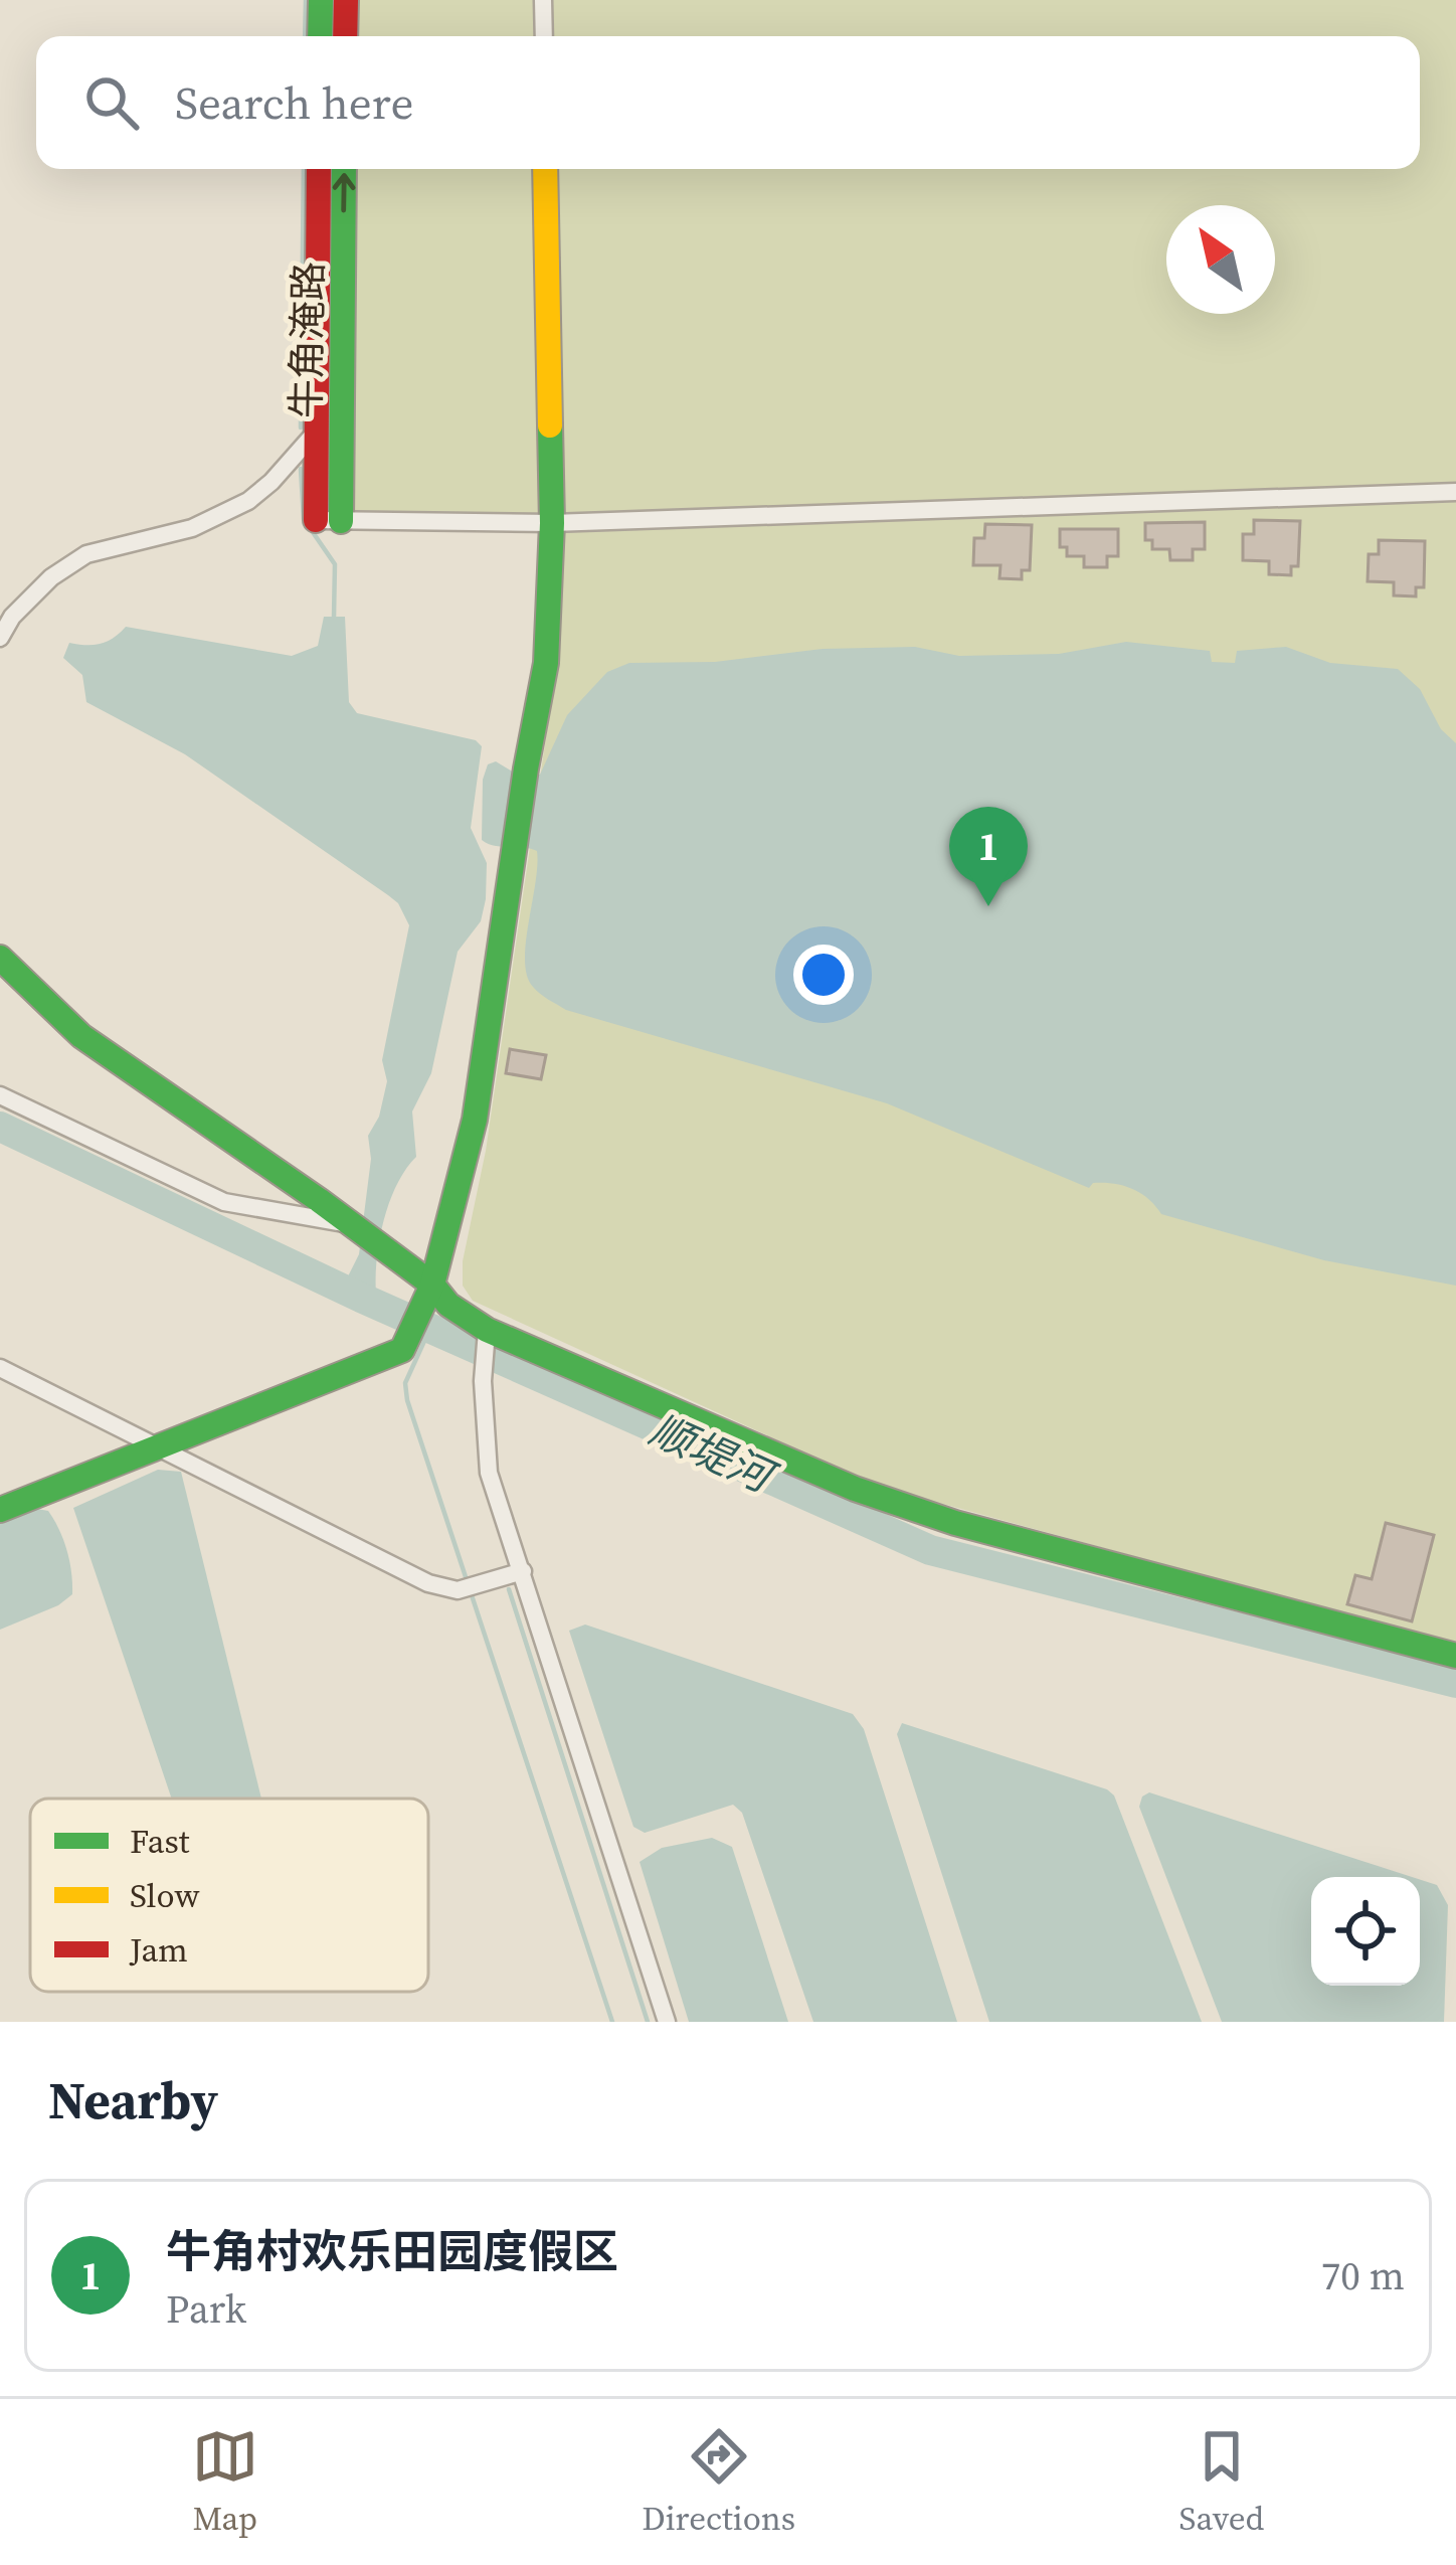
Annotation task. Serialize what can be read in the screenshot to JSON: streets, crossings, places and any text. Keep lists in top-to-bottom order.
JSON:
{
  "streets": {
    "street": ["牛角淹路"]
  },
  "water": ["顺堤河"],
  "legend": ["Fast", "Slow", "Jam"],
  "north": "top left",
  "page": {
    "search": "Search here",
    "pins": "1",
    "heading": "Nearby",
    "list": [
      {
        "mark": "1",
        "name": "牛角村欢乐田园度假区",
        "note": "Park",
        "value": "70 m"
      }
    ],
    "nav": ["Map", "Directions", "Saved"]
  }
}
